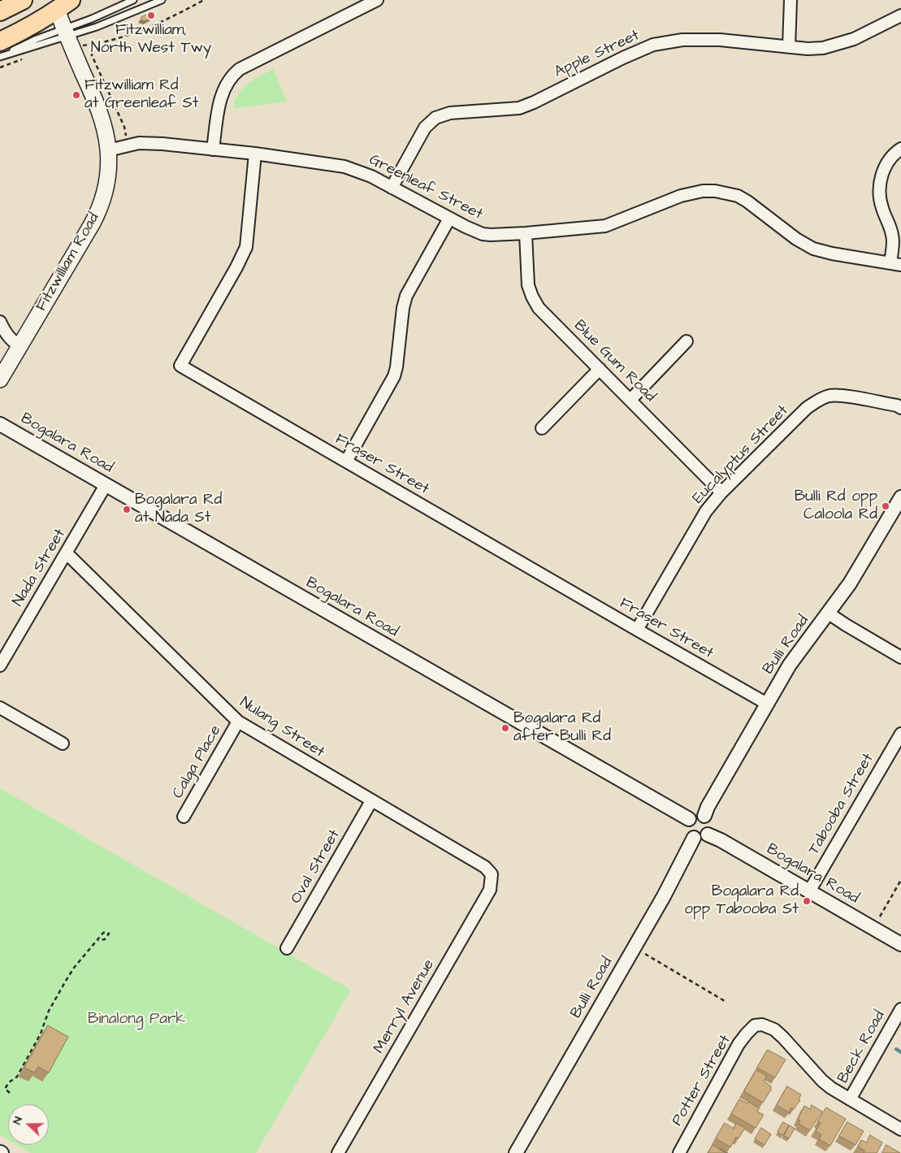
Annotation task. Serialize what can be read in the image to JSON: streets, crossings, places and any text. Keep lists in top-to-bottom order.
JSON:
{
  "streets": {
    "main road": ["Fitzwilliam Road"],
    "street": [
      "Apple Street",
      "Greenleaf Street",
      "Blue Gum Road",
      "Bogalara Road",
      "Eucalyptus Street",
      "Fraser Street",
      "Nada Street",
      "Bulli Road",
      "Nulang Street",
      "Calga Place",
      "Tabooba Street",
      "Oval Street",
      "Merryl Avenue",
      "Beck Road",
      "Potter Street"
    ]
  },
  "crossings": [
    ["Apple Street", "Greenleaf Street"],
    ["Greenleaf Street", "Fitzwilliam Road"],
    ["Greenleaf Street", "Blue Gum Road"],
    ["Greenleaf Street", "Fraser Street"],
    ["Blue Gum Road", "Eucalyptus Street"],
    ["Bogalara Road", "Nada Street"],
    ["Bogalara Road", "Bulli Road"],
    ["Bogalara Road", "Tabooba Street"],
    ["Eucalyptus Street", "Fraser Street"],
    ["Fraser Street", "Bulli Road"],
    ["Nada Street", "Nulang Street"],
    ["Nulang Street", "Calga Place"],
    ["Nulang Street", "Oval Street"],
    ["Nulang Street", "Merryl Avenue"],
    ["Beck Road", "Potter Street"]
  ],
  "parks": ["Binalong Park"],
  "places": [
    "Fitzwilliam, North West Twy",
    "Fitzwilliam Rd at Greenleaf St",
    "Bulli Rd opp Caloola Rd",
    "Bogalara Rd at Nada St",
    "Bogalara Rd after Bulli Rd",
    "Bogalara Rd opp Tabooba St"
  ],
  "north": "left"
}
